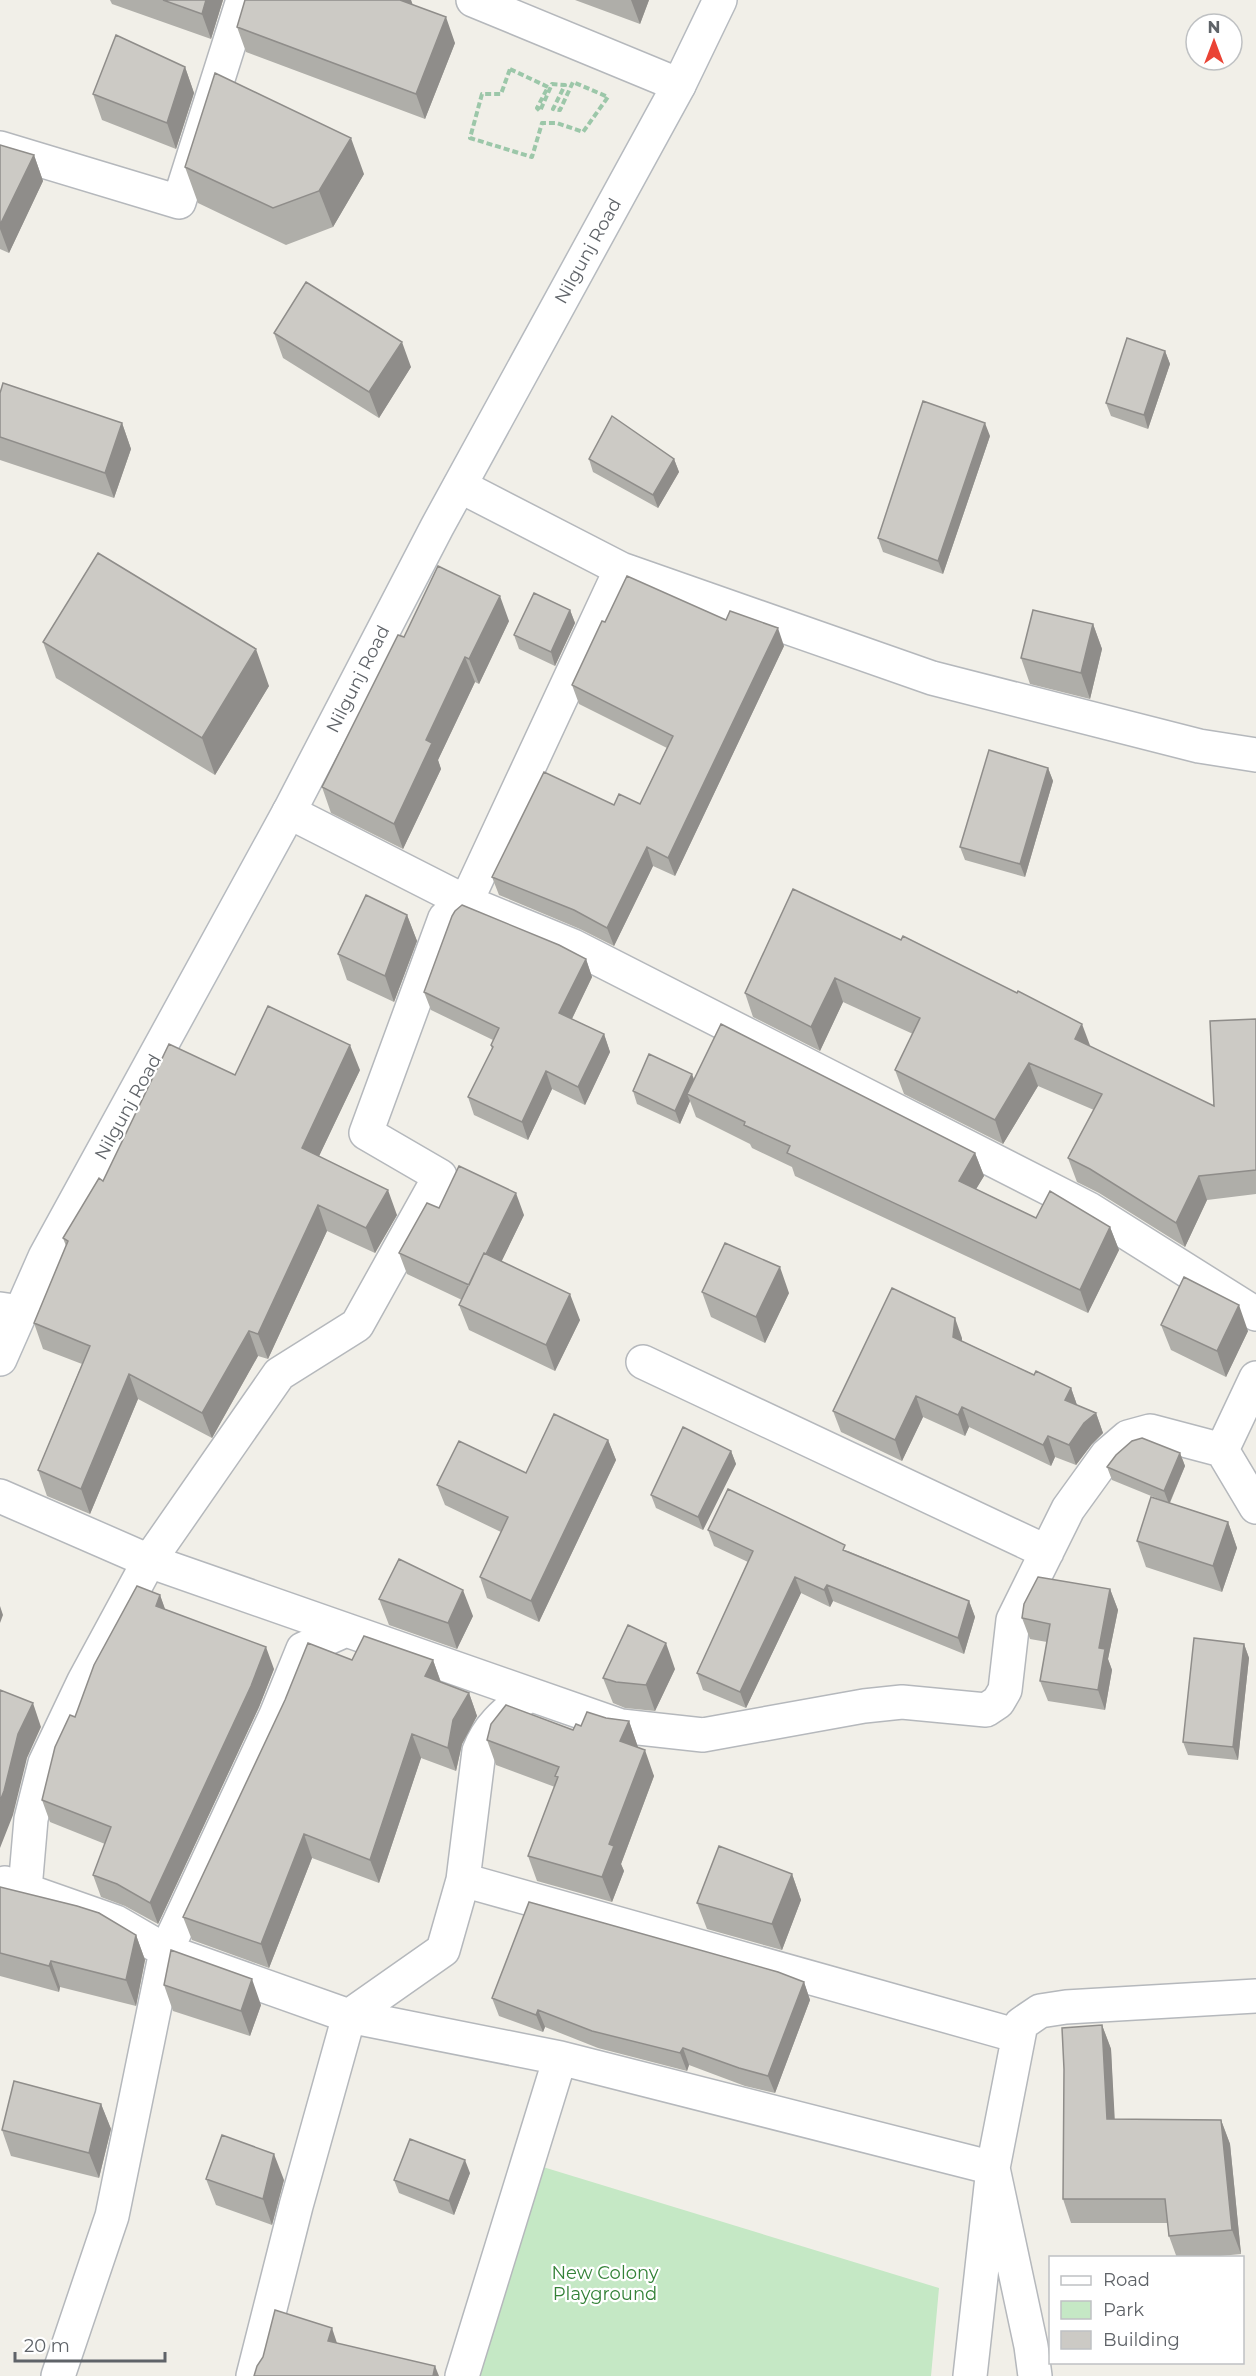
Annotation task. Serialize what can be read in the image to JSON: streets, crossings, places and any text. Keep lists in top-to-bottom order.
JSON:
{
  "streets": {
    "street": ["Nilgunj Road"]
  },
  "parks": ["New Colony Playground"],
  "legend": ["Road", "Park", "Building"],
  "scale_bar": "20 m",
  "north": "top"
}
